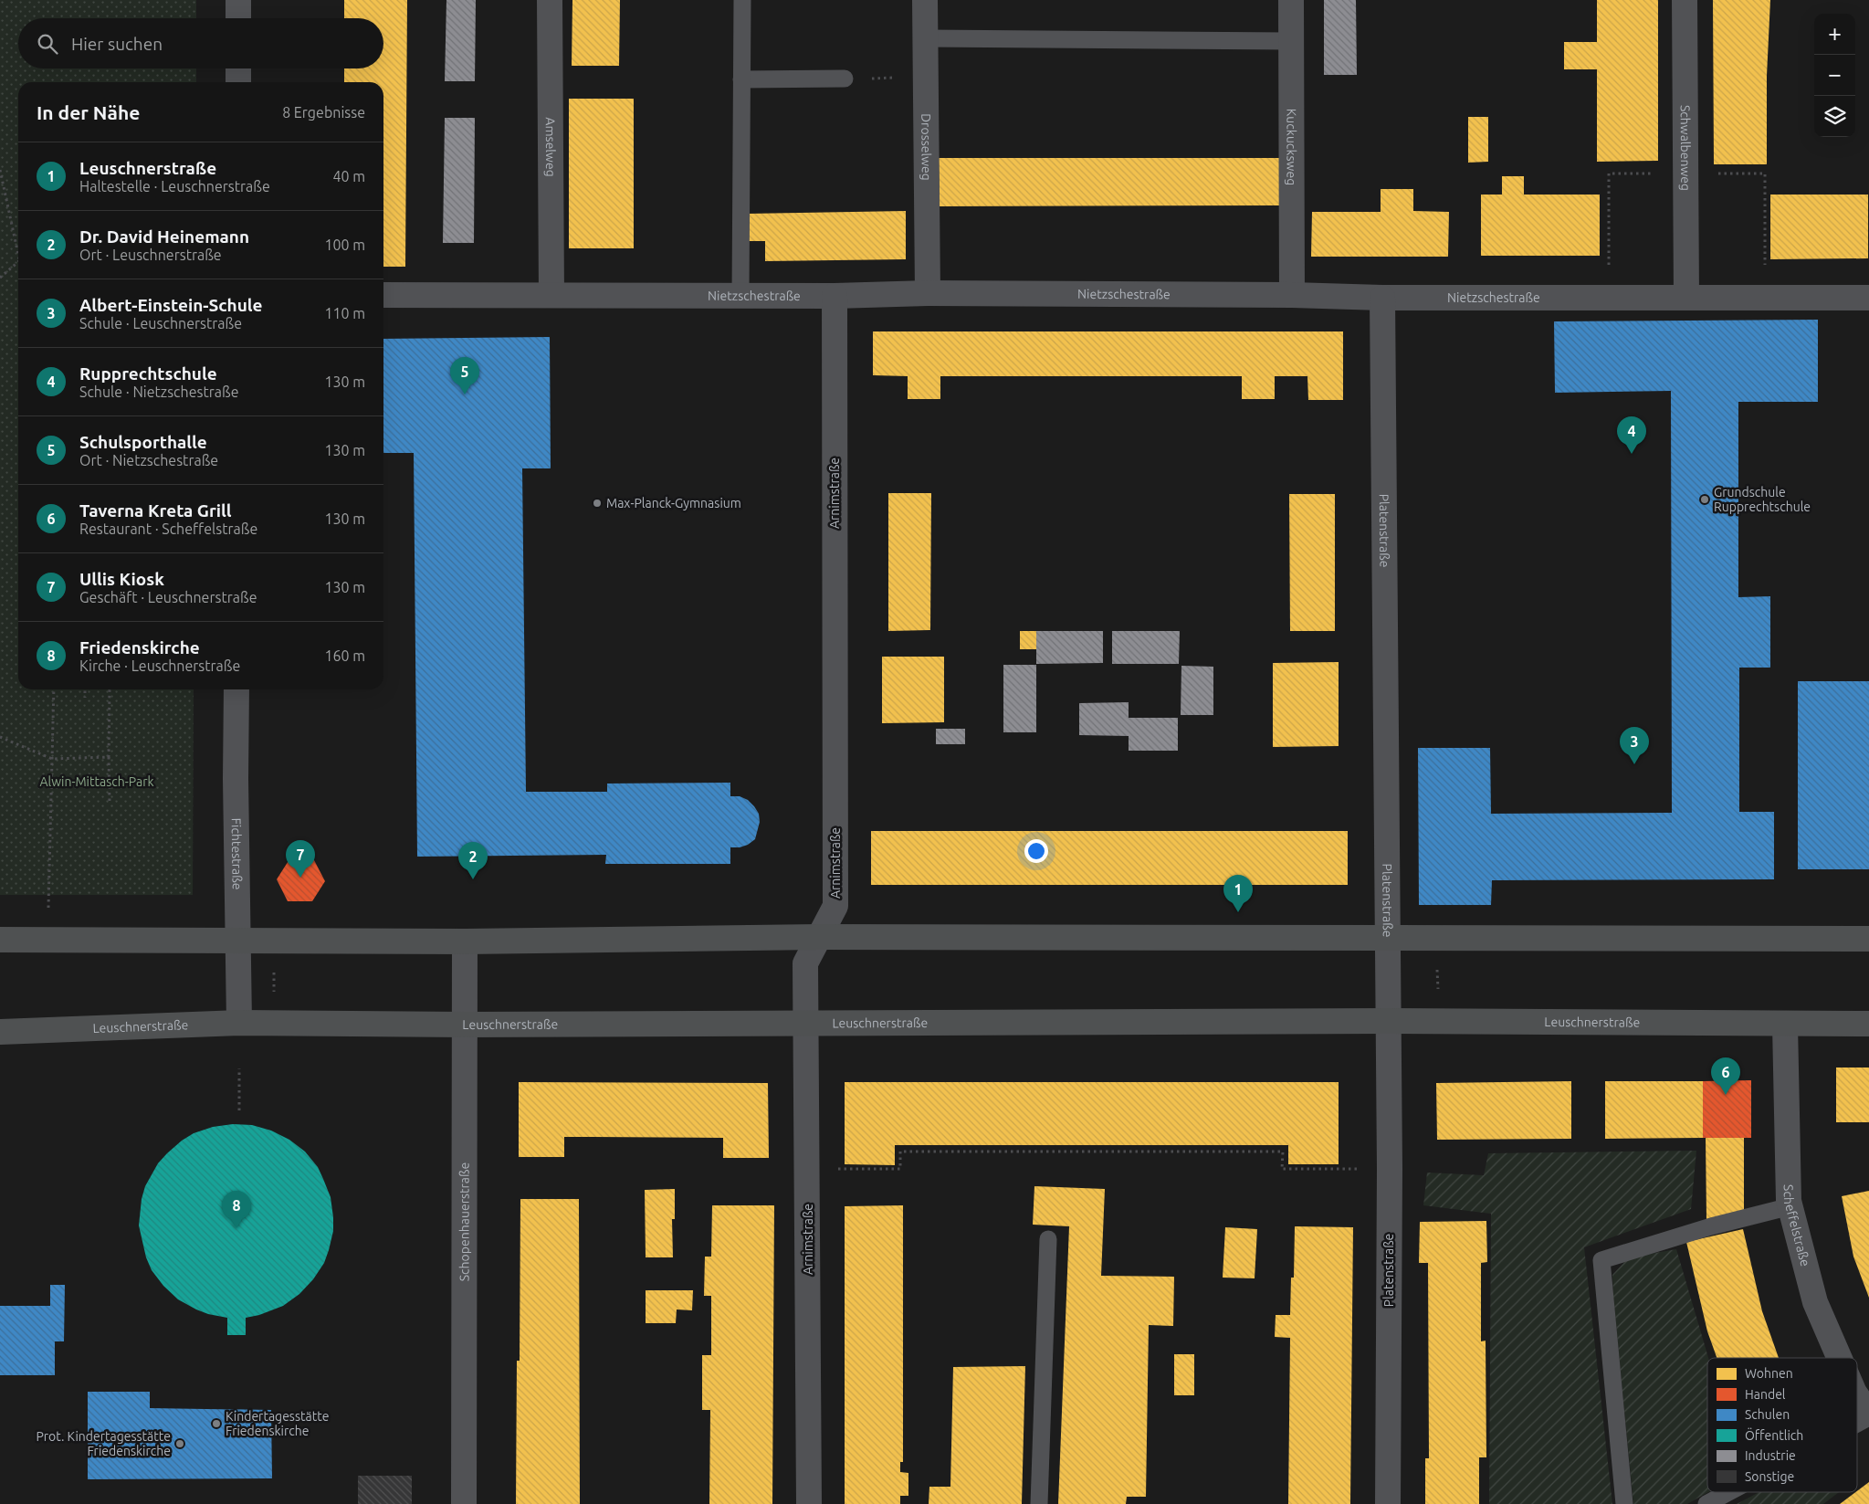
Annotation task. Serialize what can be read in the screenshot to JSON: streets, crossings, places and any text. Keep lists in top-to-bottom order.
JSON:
{
  "streets": {
    "street": [
      "Amselweg",
      "Drosselweg",
      "Kuckucksweg",
      "Schwalbenweg",
      "Nietzschestraße",
      "Arnimstraße",
      "Platenstraße",
      "Fichtestraße",
      "Leuschnerstraße",
      "Schopenhauerstraße",
      "Scheffelstraße"
    ]
  },
  "crossings": [
    ["Amselweg", "Nietzschestraße"],
    ["Drosselweg", "Nietzschestraße"],
    ["Kuckucksweg", "Nietzschestraße"],
    ["Schwalbenweg", "Nietzschestraße"],
    ["Nietzschestraße", "Arnimstraße"],
    ["Nietzschestraße", "Platenstraße"],
    ["Arnimstraße", "Leuschnerstraße"],
    ["Platenstraße", "Leuschnerstraße"],
    ["Fichtestraße", "Leuschnerstraße"],
    ["Leuschnerstraße", "Schopenhauerstraße"],
    ["Leuschnerstraße", "Scheffelstraße"]
  ],
  "parks": ["Alwin-Mittasch-Park"],
  "places": [
    "Grundschule Rupprechtschule",
    "Max-Planck-Gymnasium",
    "Kindertagesstätte Friedenskirche",
    "Prot. Kindertagesstätte Friedenskirche"
  ],
  "legend": [
    "Wohnen",
    "Handel",
    "Schulen",
    "Öffentlich",
    "Industrie",
    "Sonstige"
  ],
  "page": {
    "map_buttons": ["+", "−"],
    "search": "Hier suchen",
    "heading": ["In der Nähe", "8 Ergebnisse"],
    "list": [
      {
        "mark": "1",
        "name": "Leuschnerstraße",
        "note": "Haltestelle · Leuschnerstraße",
        "value": "40 m"
      },
      {
        "mark": "2",
        "name": "Dr. David Heinemann",
        "note": "Ort · Leuschnerstraße",
        "value": "100 m"
      },
      {
        "mark": "3",
        "name": "Albert-Einstein-Schule",
        "note": "Schule · Leuschnerstraße",
        "value": "110 m"
      },
      {
        "mark": "4",
        "name": "Rupprechtschule",
        "note": "Schule · Nietzschestraße",
        "value": "130 m"
      },
      {
        "mark": "5",
        "name": "Schulsporthalle",
        "note": "Ort · Nietzschestraße",
        "value": "130 m"
      },
      {
        "mark": "6",
        "name": "Taverna Kreta Grill",
        "note": "Restaurant · Scheffelstraße",
        "value": "130 m"
      },
      {
        "mark": "7",
        "name": "Ullis Kiosk",
        "note": "Geschäft · Leuschnerstraße",
        "value": "130 m"
      },
      {
        "mark": "8",
        "name": "Friedenskirche",
        "note": "Kirche · Leuschnerstraße",
        "value": "160 m"
      }
    ],
    "pins": [
      "5",
      "4",
      "3",
      "7",
      "2",
      "1",
      "6",
      "8"
    ]
  }
}
